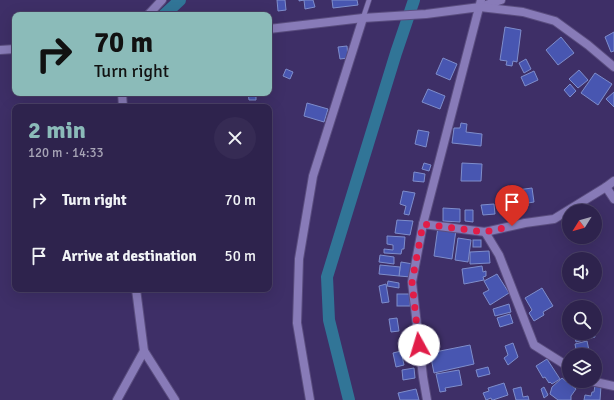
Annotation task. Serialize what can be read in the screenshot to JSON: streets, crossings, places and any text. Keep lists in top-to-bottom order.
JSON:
{
  "north": "bottom left",
  "page": {
    "turn": ["70 m", "Turn right"],
    "heading": ["2 min", "120 m · 14:33"],
    "list": [
      {
        "name": "Turn right",
        "value": "70 m"
      },
      {
        "name": "Arrive at destination",
        "value": "50 m"
      }
    ]
  }
}
